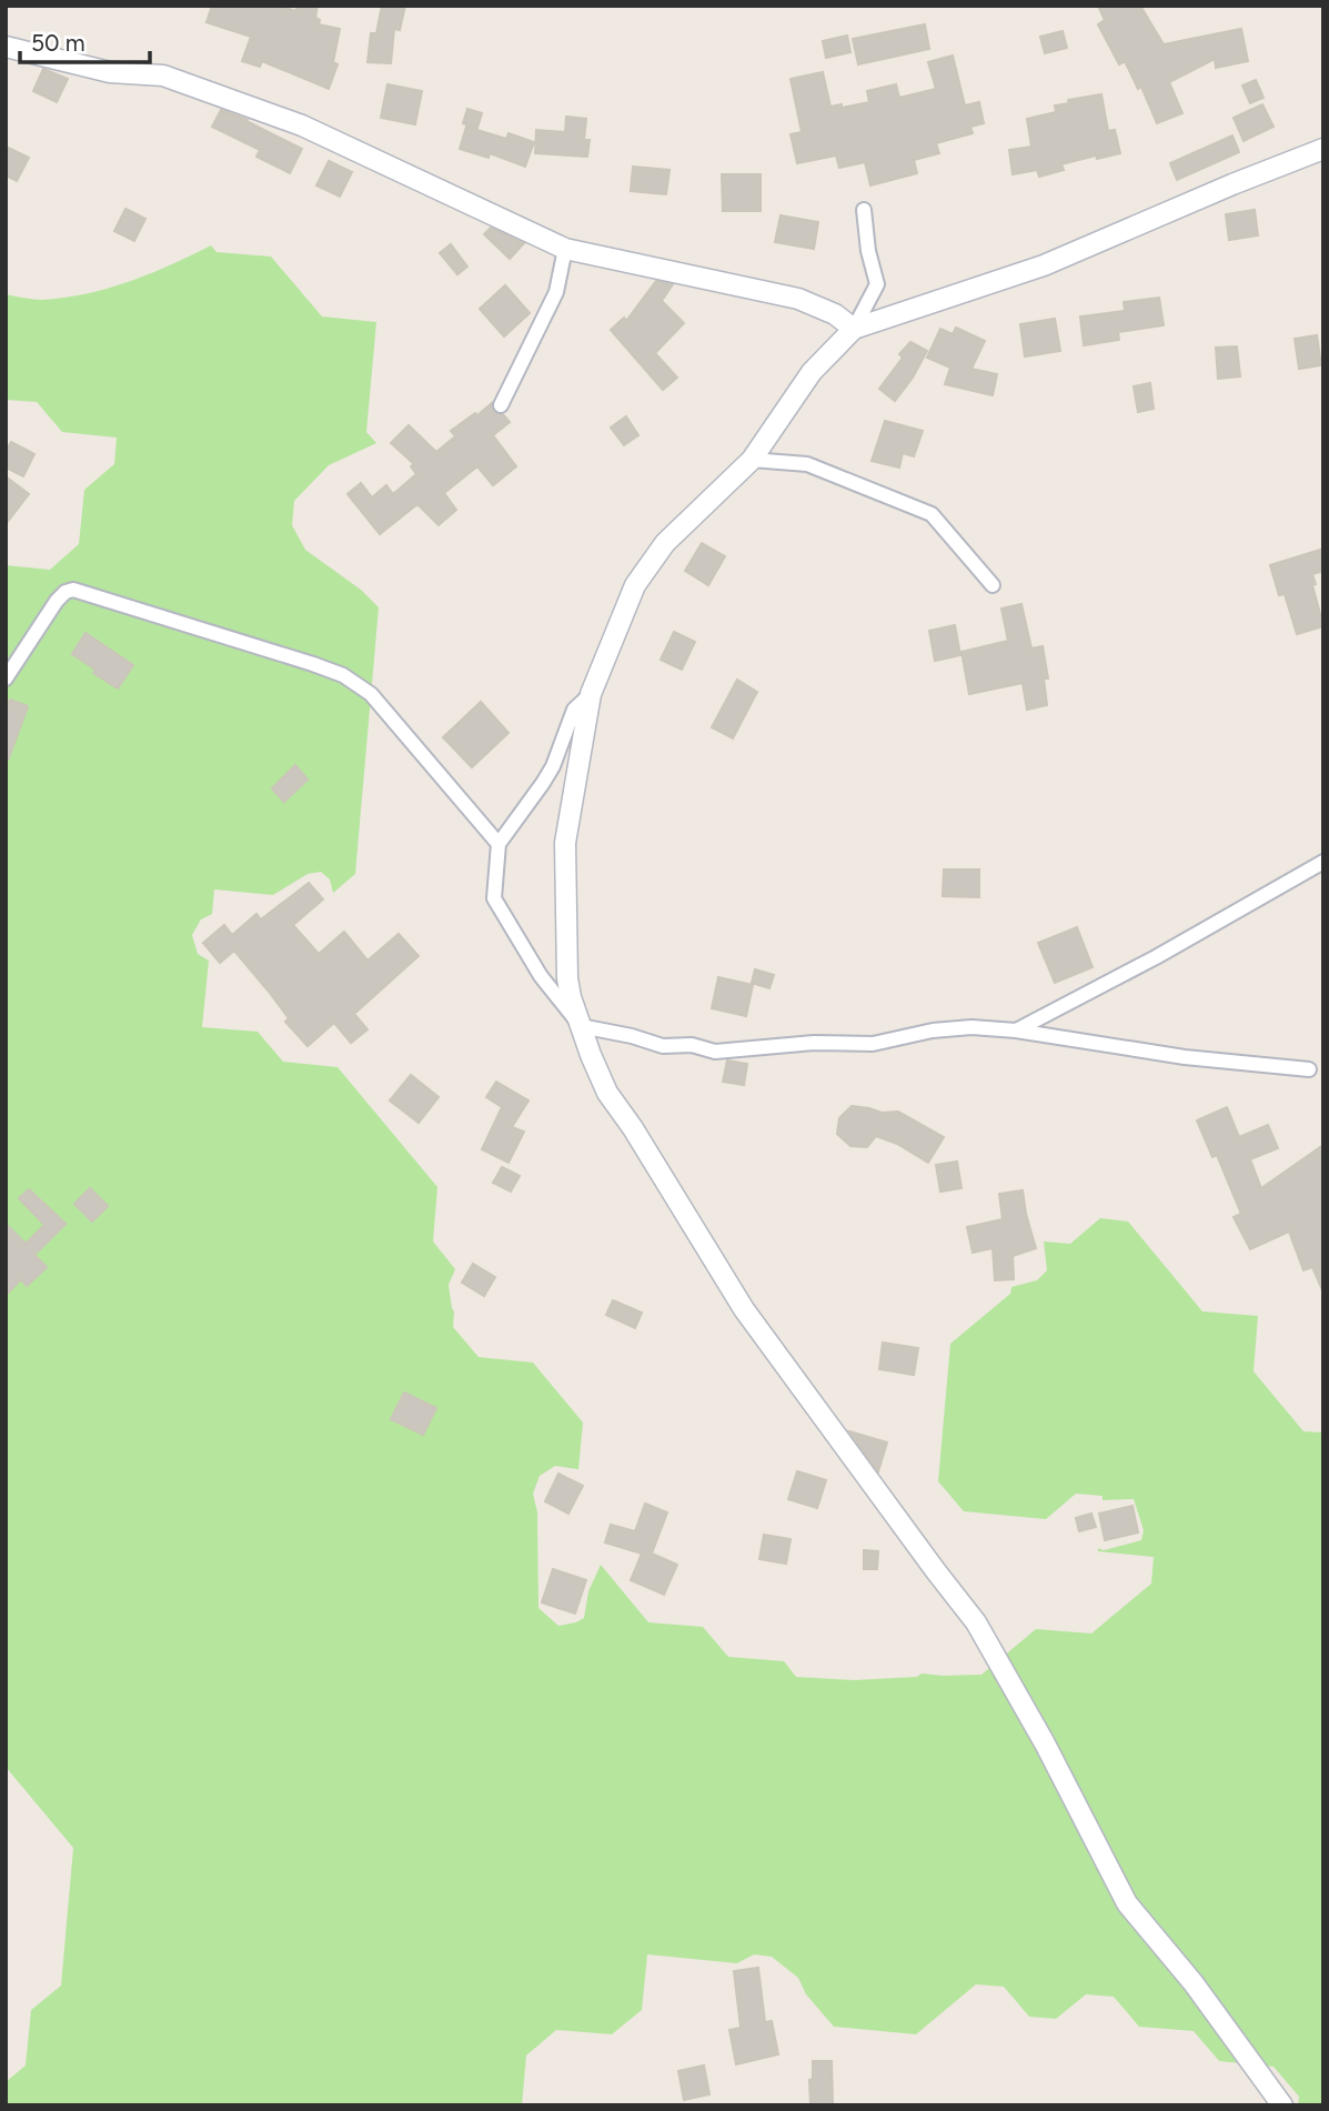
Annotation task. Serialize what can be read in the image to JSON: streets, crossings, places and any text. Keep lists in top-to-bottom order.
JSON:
{
  "scale_bar": "50 m"
}
